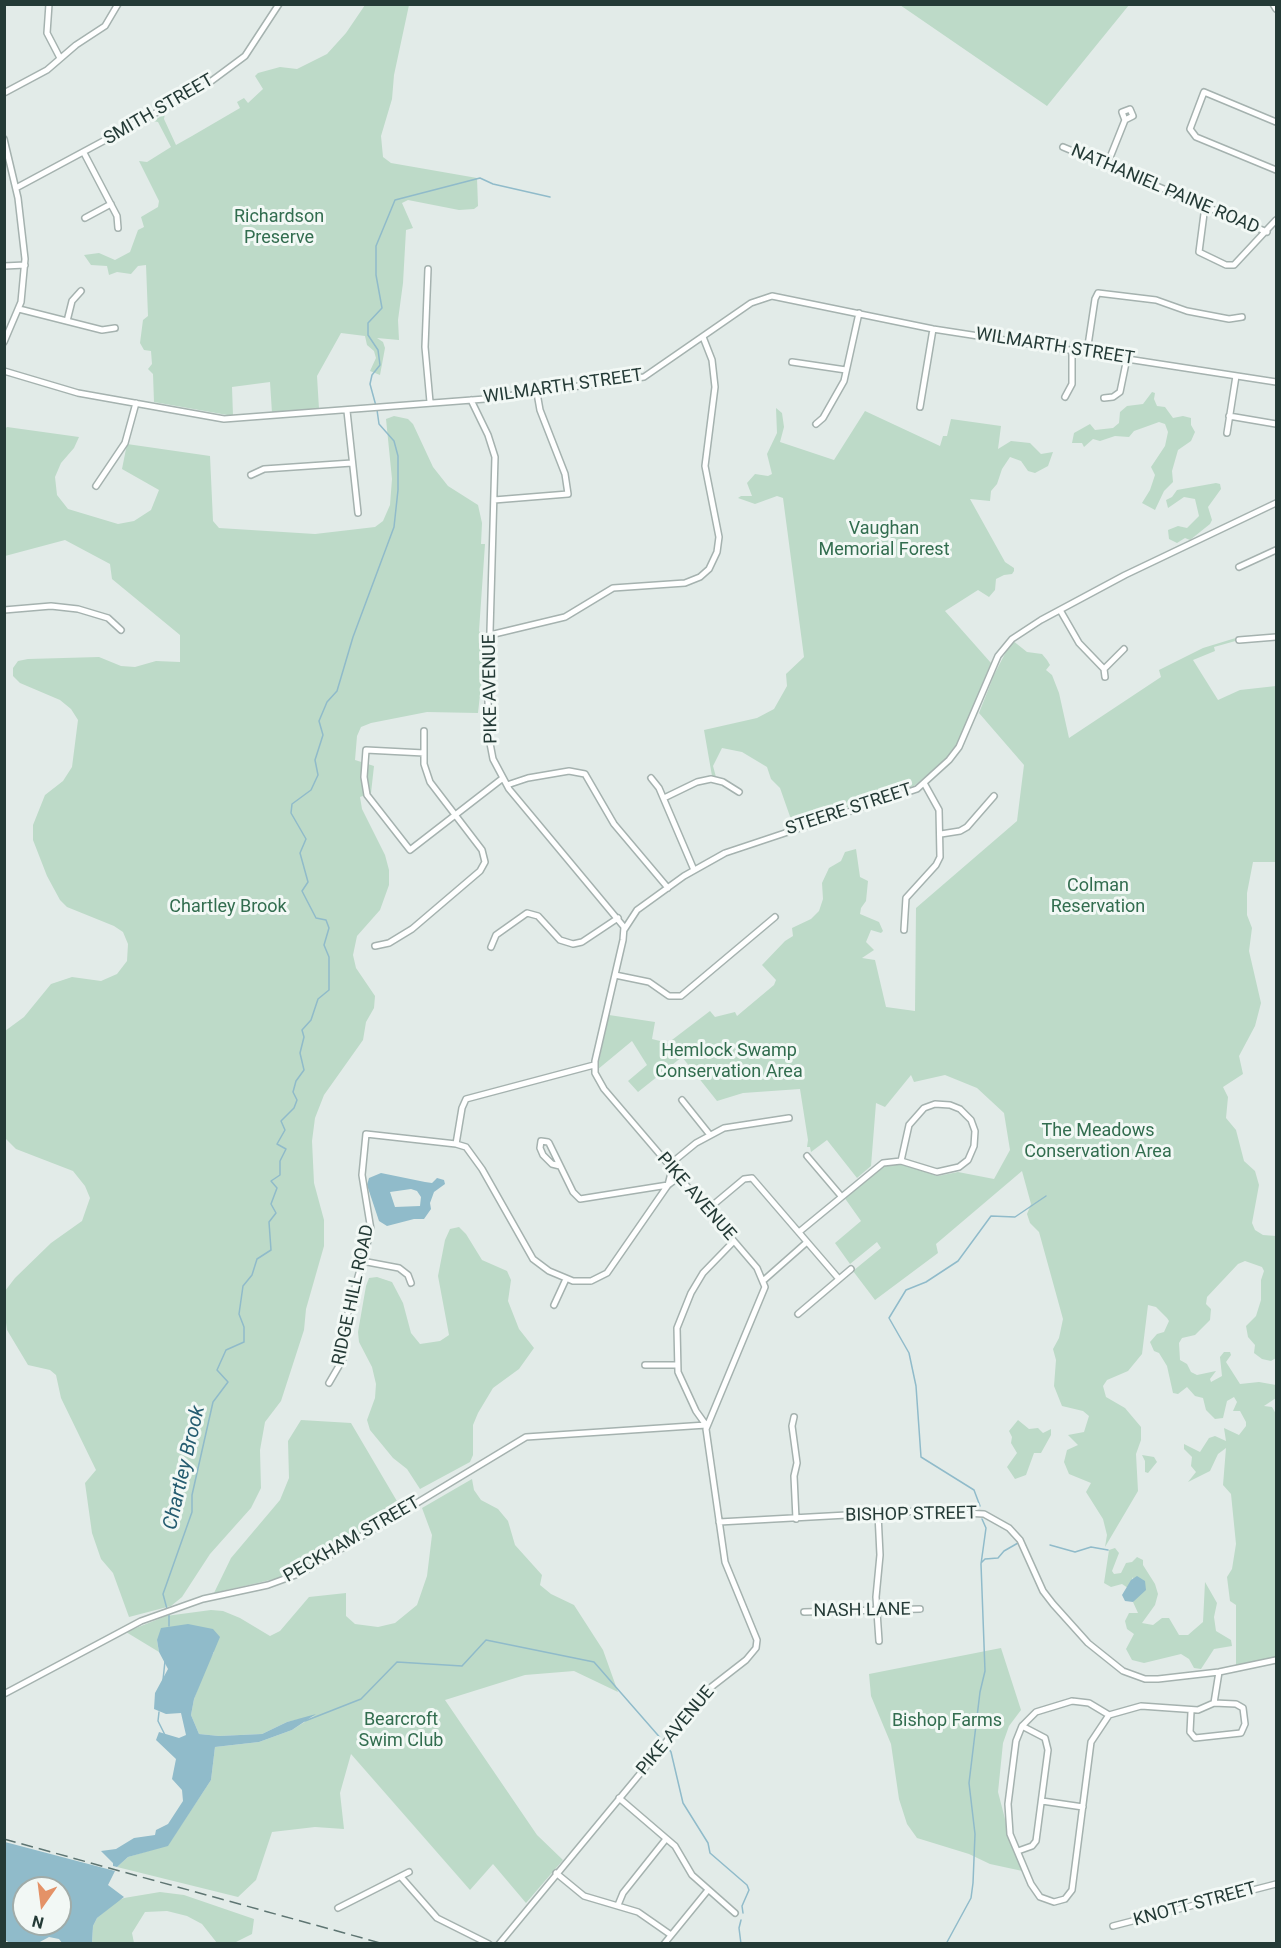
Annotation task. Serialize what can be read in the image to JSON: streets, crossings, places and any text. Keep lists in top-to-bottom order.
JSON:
{
  "streets": {
    "street": [
      "SMITH STREET",
      "NATHANIEL PAINE ROAD",
      "WILMARTH STREET",
      "PIKE AVENUE",
      "STEERE STREET",
      "RIDGE HILL ROAD",
      "BISHOP STREET",
      "PECKHAM STREET",
      "NASH LANE",
      "KNOTT STREET"
    ]
  },
  "crossings": [
    ["WILMARTH STREET", "PIKE AVENUE"],
    ["PIKE AVENUE", "STEERE STREET"],
    ["PIKE AVENUE", "BISHOP STREET"],
    ["PIKE AVENUE", "PECKHAM STREET"]
  ],
  "water": ["Chartley Brook"],
  "parks": [
    "Richardson Preserve",
    "Vaughan Memorial Forest",
    "Colman Reservation",
    "Chartley Brook",
    "Hemlock Swamp Conservation Area",
    "The Meadows Conservation Area",
    "Bearcroft Swim Club",
    "Bishop Farms"
  ],
  "north": "bottom"
}
